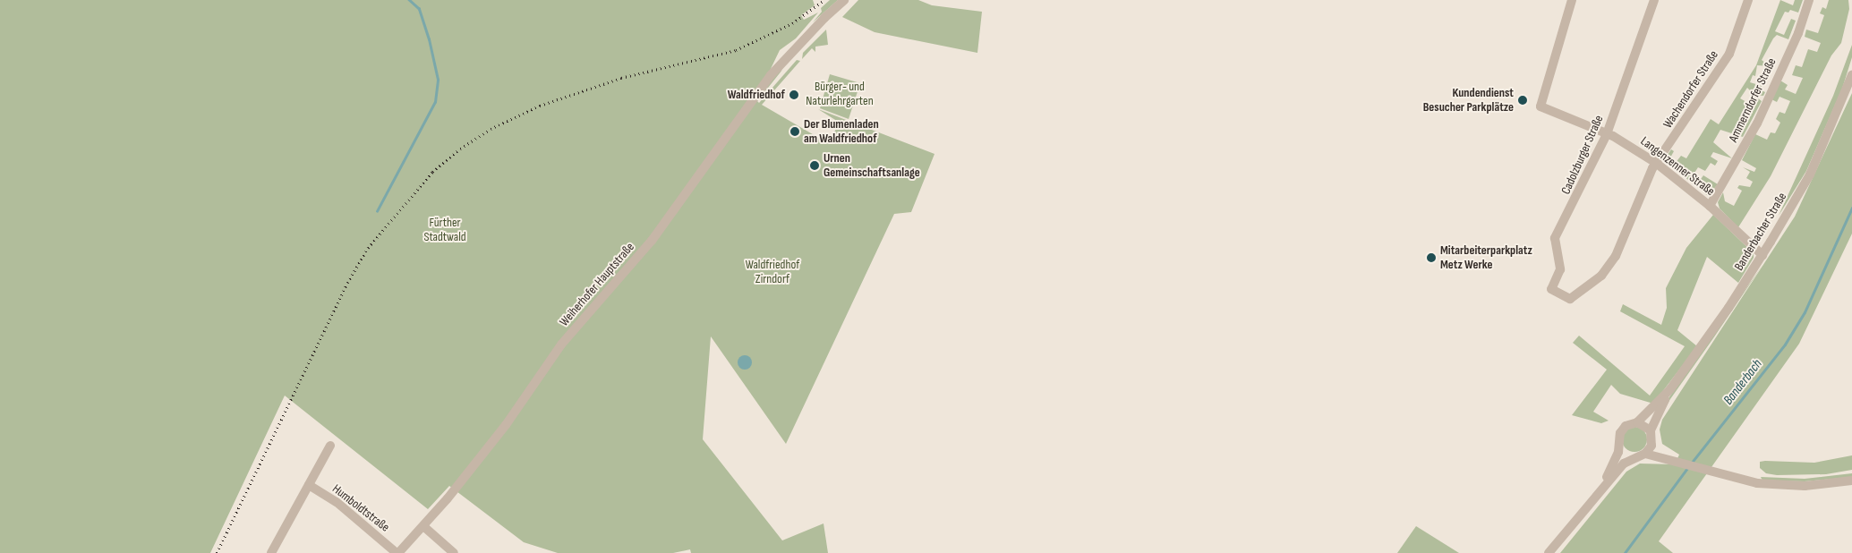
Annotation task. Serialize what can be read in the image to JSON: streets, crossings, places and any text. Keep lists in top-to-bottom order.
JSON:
{
  "streets": {
    "street": [
      "Wachendorfer Straße",
      "Ammerndorfer Straße",
      "Cadolzburger Straße",
      "Langenzenner Straße",
      "Banderbacher Straße",
      "Weiherhofer Hauptstraße",
      "Humboldtstraße"
    ]
  },
  "crossings": [
    ["Wachendorfer Straße", "Cadolzburger Straße"],
    ["Wachendorfer Straße", "Langenzenner Straße"],
    ["Ammerndorfer Straße", "Langenzenner Straße"],
    ["Cadolzburger Straße", "Langenzenner Straße"],
    ["Langenzenner Straße", "Banderbacher Straße"],
    ["Weiherhofer Hauptstraße", "Humboldtstraße"]
  ],
  "water": ["Banderbach"],
  "parks": ["Bürger- und Naturlehrgarten", "Fürther Stadtwald", "Waldfriedhof Zirndorf"],
  "places": [
    "Waldfriedhof",
    "Kundendienst Besucher Parkplätze",
    "Der Blumenladen am Waldfriedhof",
    "Urnen Gemeinschaftsanlage",
    "Mitarbeiterparkplatz Metz Werke"
  ]
}
